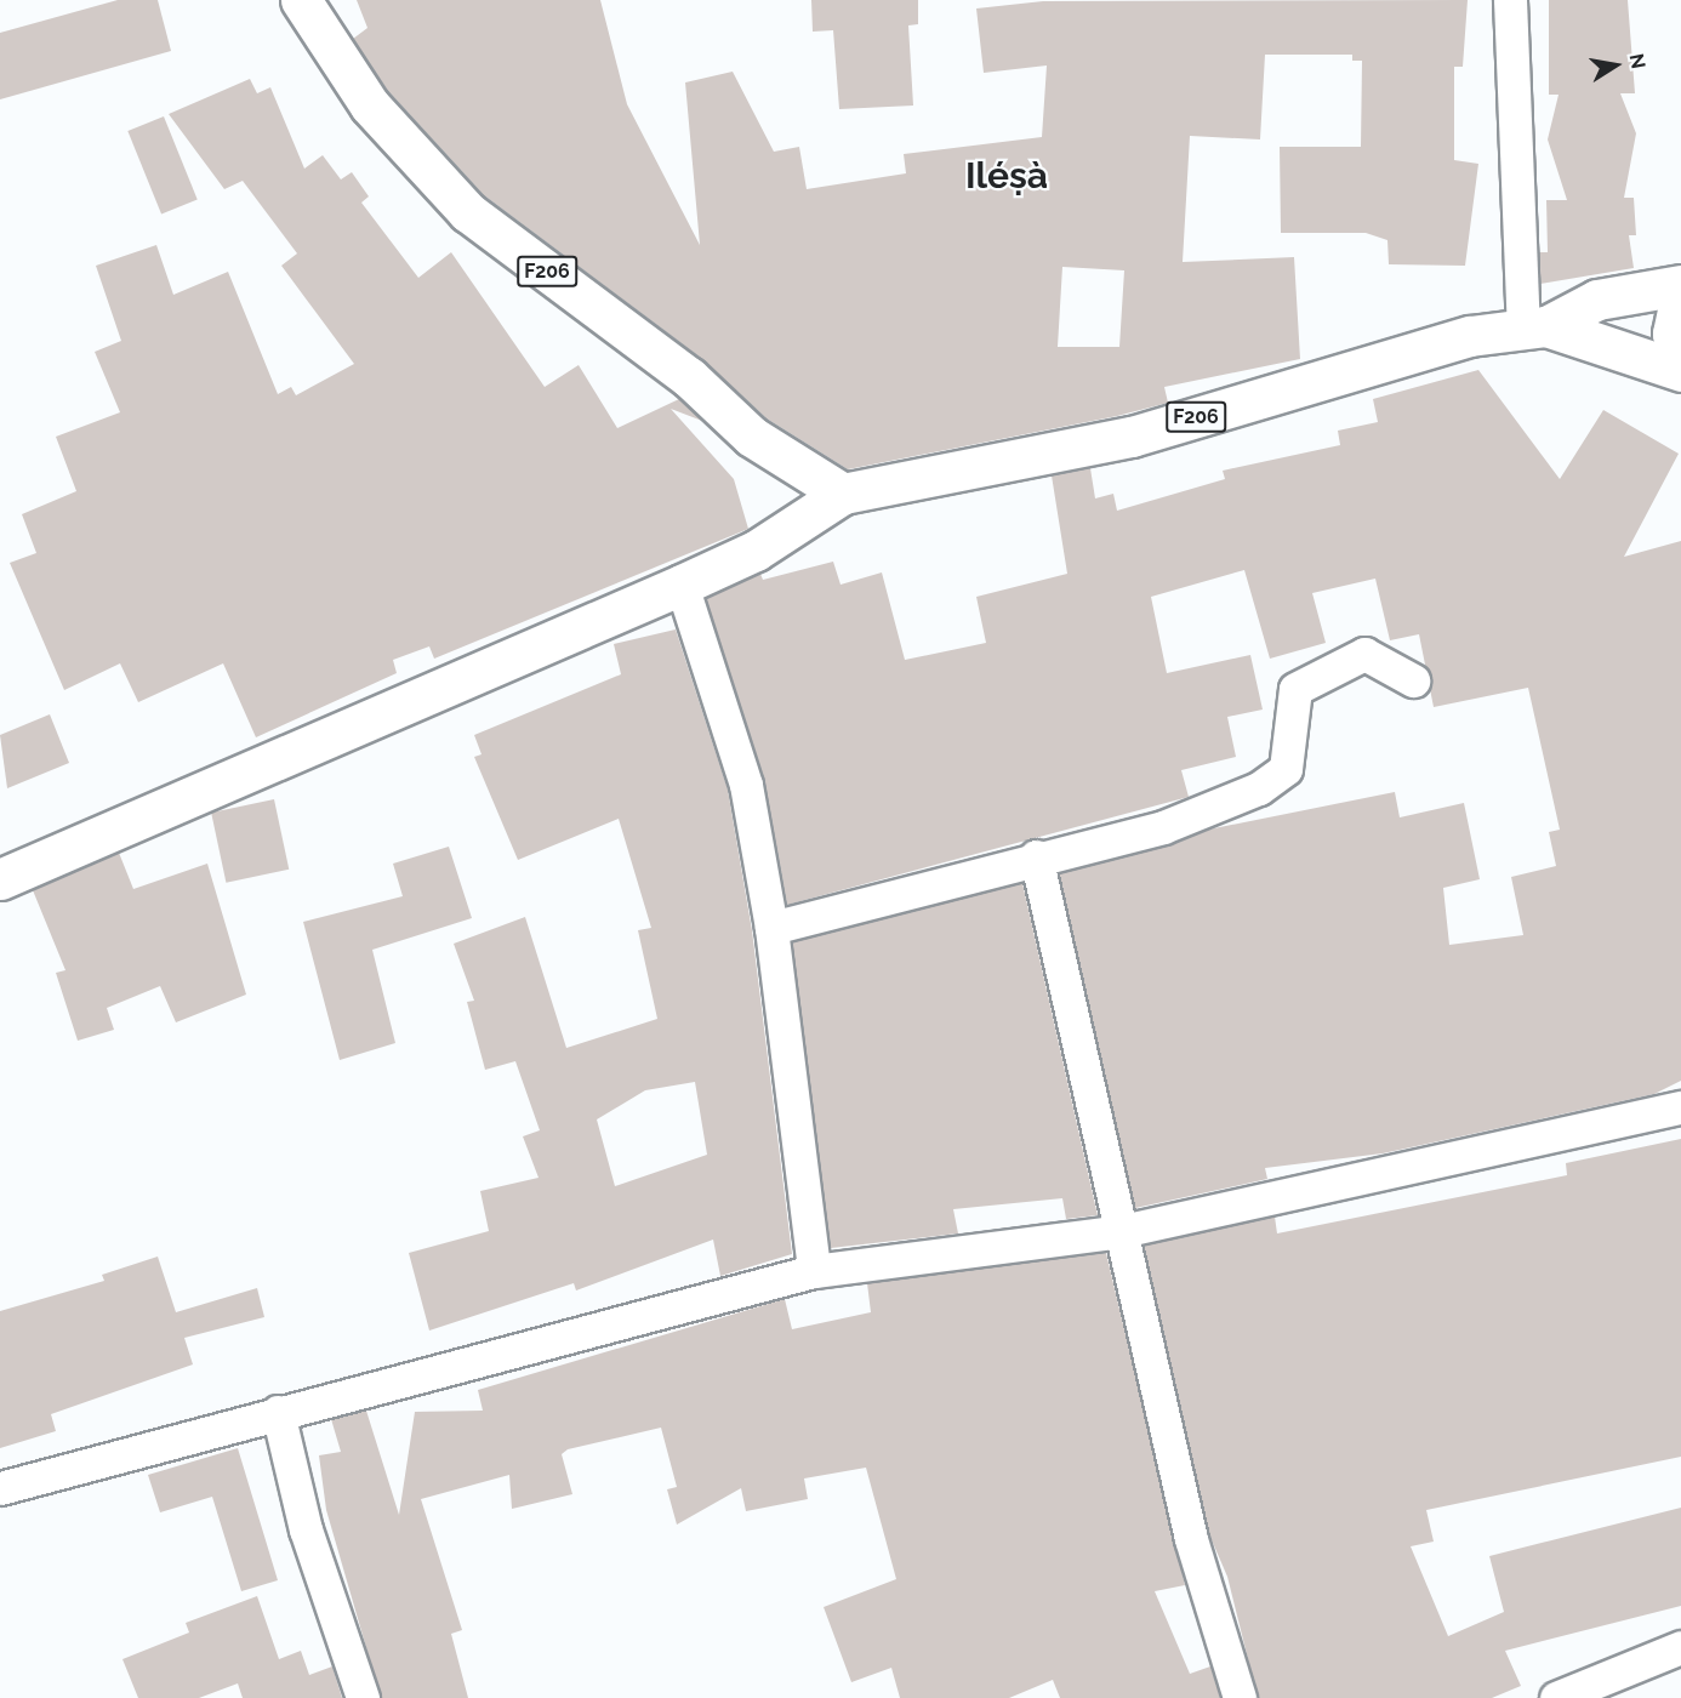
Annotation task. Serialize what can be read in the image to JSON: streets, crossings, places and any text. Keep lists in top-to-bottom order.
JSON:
{
  "streets": {
    "main road": ["F206"]
  },
  "districts": ["Iléṣà"],
  "north": "right"
}
